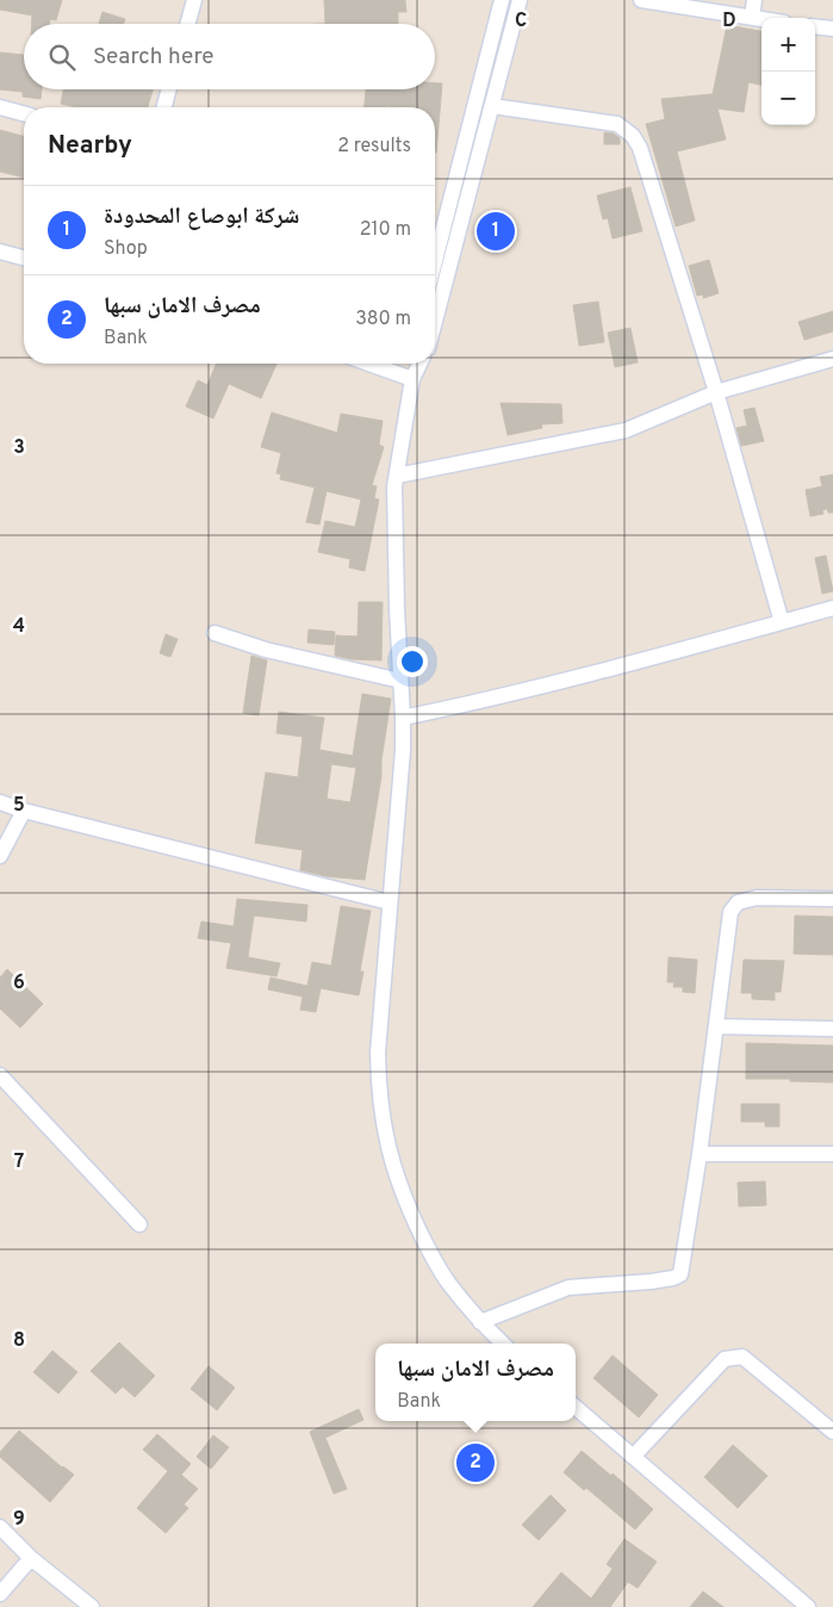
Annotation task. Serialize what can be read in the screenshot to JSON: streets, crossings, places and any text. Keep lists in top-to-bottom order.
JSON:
{
  "page": {
    "map_buttons": ["+", "−"],
    "search": "Search here",
    "heading": ["Nearby", "2 results"],
    "list": [
      {
        "mark": "1",
        "name": "شركة ابوصاع المحدودة",
        "note": "Shop",
        "value": "210 m"
      },
      {
        "mark": "2",
        "name": "مصرف الامان سبها",
        "note": "Bank",
        "value": "380 m"
      }
    ],
    "pins": ["1", "2"],
    "popup": ["مصرف الامان سبها", "Bank"]
  },
  "grid": {
    "columns": ["C", "D"],
    "rows": [
      "3",
      "4",
      "5",
      "6",
      "7",
      "8",
      "9"
    ]
  }
}
